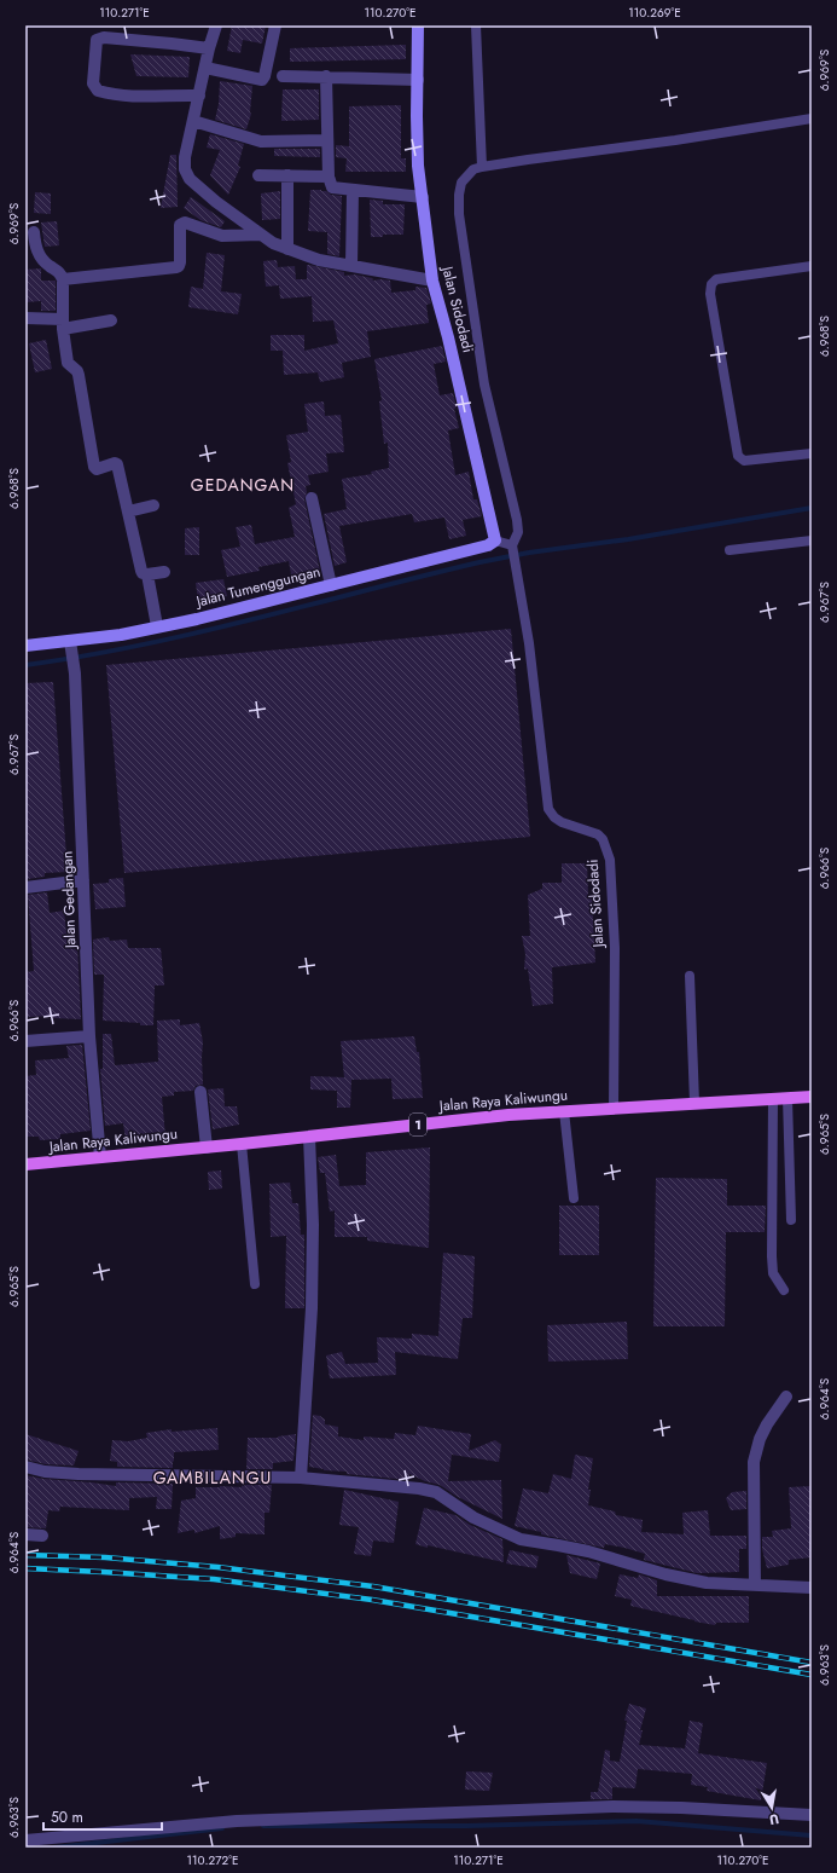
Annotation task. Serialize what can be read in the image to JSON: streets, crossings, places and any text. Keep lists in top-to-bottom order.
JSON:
{
  "streets": {
    "main road": ["Jalan Raya Kaliwungu", "1"],
    "street": ["Jalan Sidodadi", "Jalan Tumenggungan", "Jalan Gedangan"]
  },
  "crossings": [
    ["Jalan Sidodadi", "Jalan Tumenggungan"],
    ["Jalan Sidodadi", "Jalan Raya Kaliwungu"],
    ["Jalan Tumenggungan", "Jalan Gedangan"],
    ["Jalan Gedangan", "Jalan Raya Kaliwungu"]
  ],
  "districts": ["GEDANGAN", "GAMBILANGU"],
  "scale_bar": "50 m",
  "north": "bottom",
  "coordinates": [
    "110.271°E",
    "110.270°E",
    "110.269°E",
    "6.969°S",
    "6.968°S",
    "6.967°S",
    "6.966°S",
    "6.965°S",
    "6.964°S",
    "6.963°S",
    "110.272°E"
  ]
}
